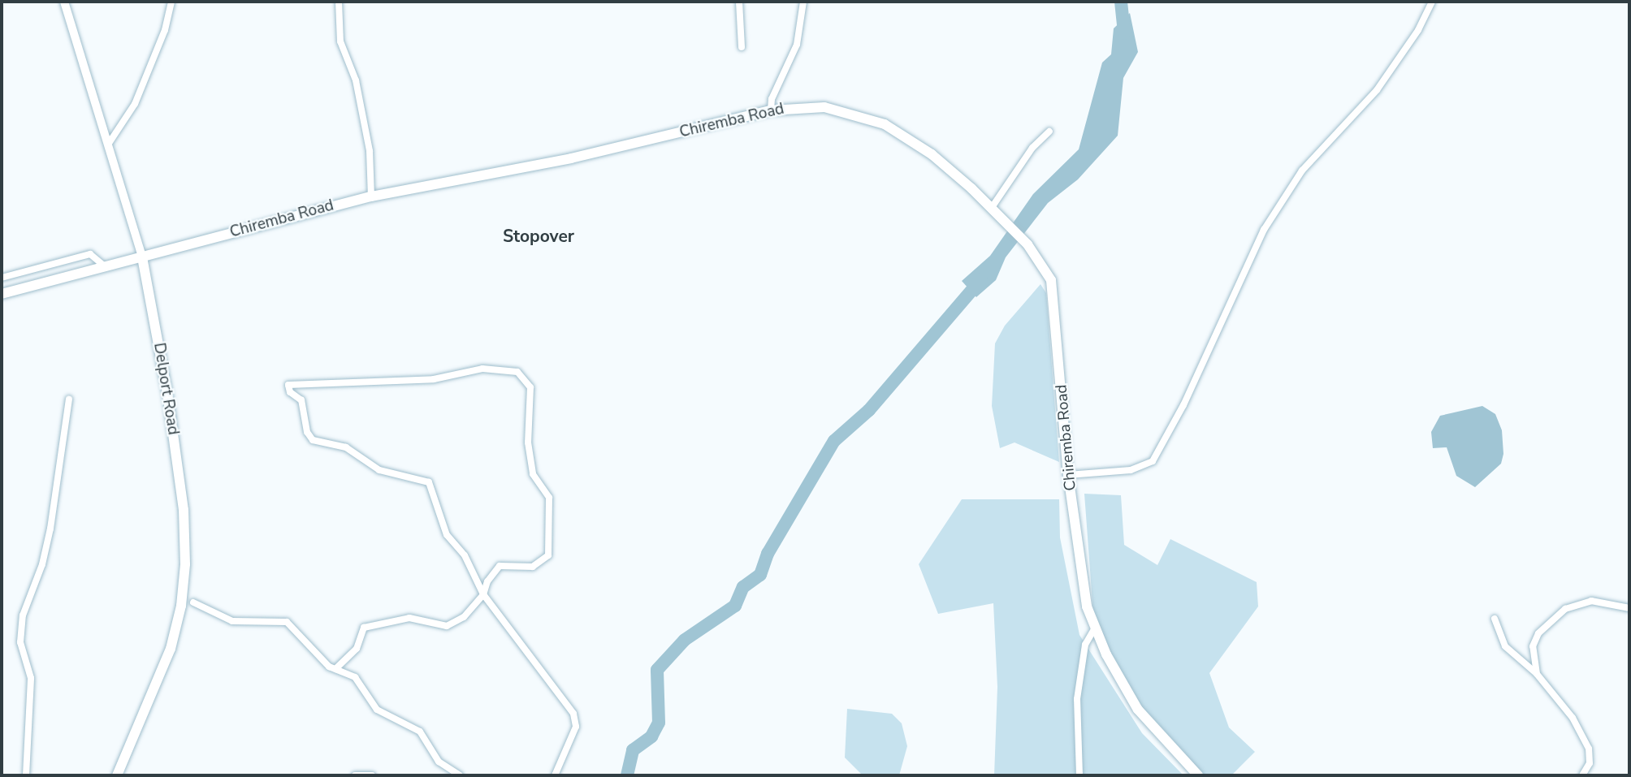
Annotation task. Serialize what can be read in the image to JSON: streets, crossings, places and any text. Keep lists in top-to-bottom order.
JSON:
{
  "streets": {
    "main road": ["Chiremba Road", "Delport Road"]
  },
  "crossings": [
    ["Chiremba Road", "Delport Road"]
  ],
  "districts": ["Stopover"]
}
